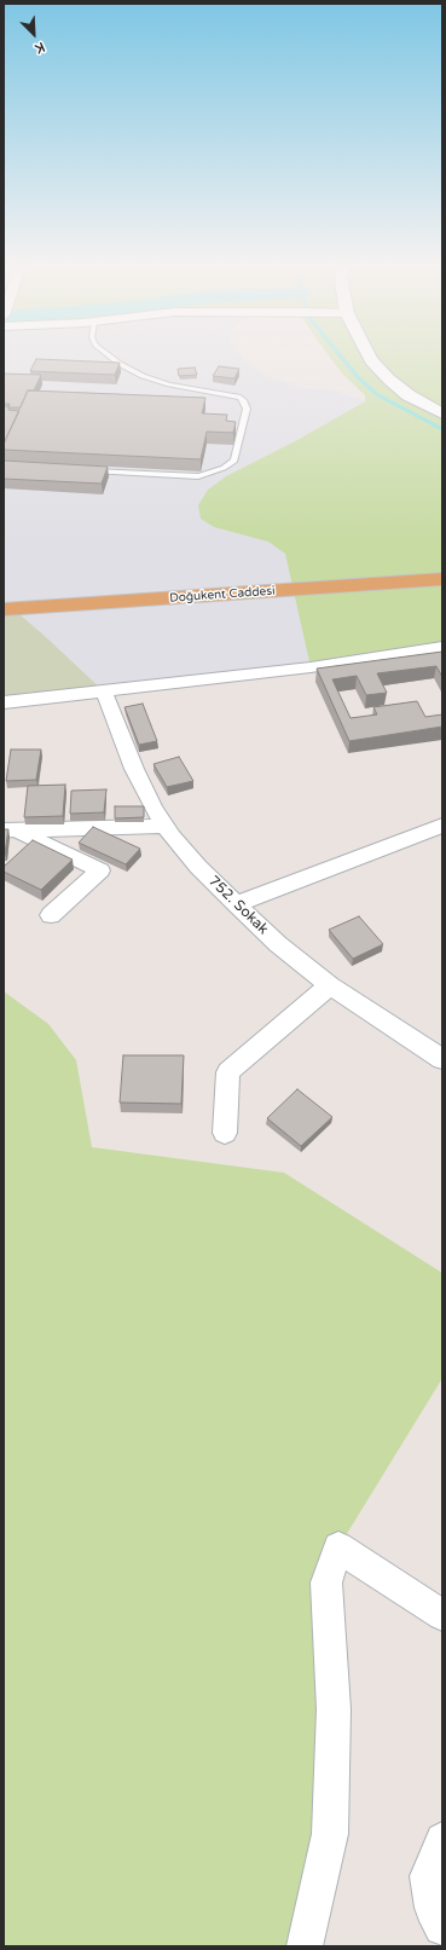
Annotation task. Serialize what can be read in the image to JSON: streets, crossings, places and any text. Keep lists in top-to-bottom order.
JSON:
{
  "streets": {
    "main road": ["Doğukent Caddesi"],
    "street": ["752. Sokak"]
  },
  "north": "bottom right"
}
